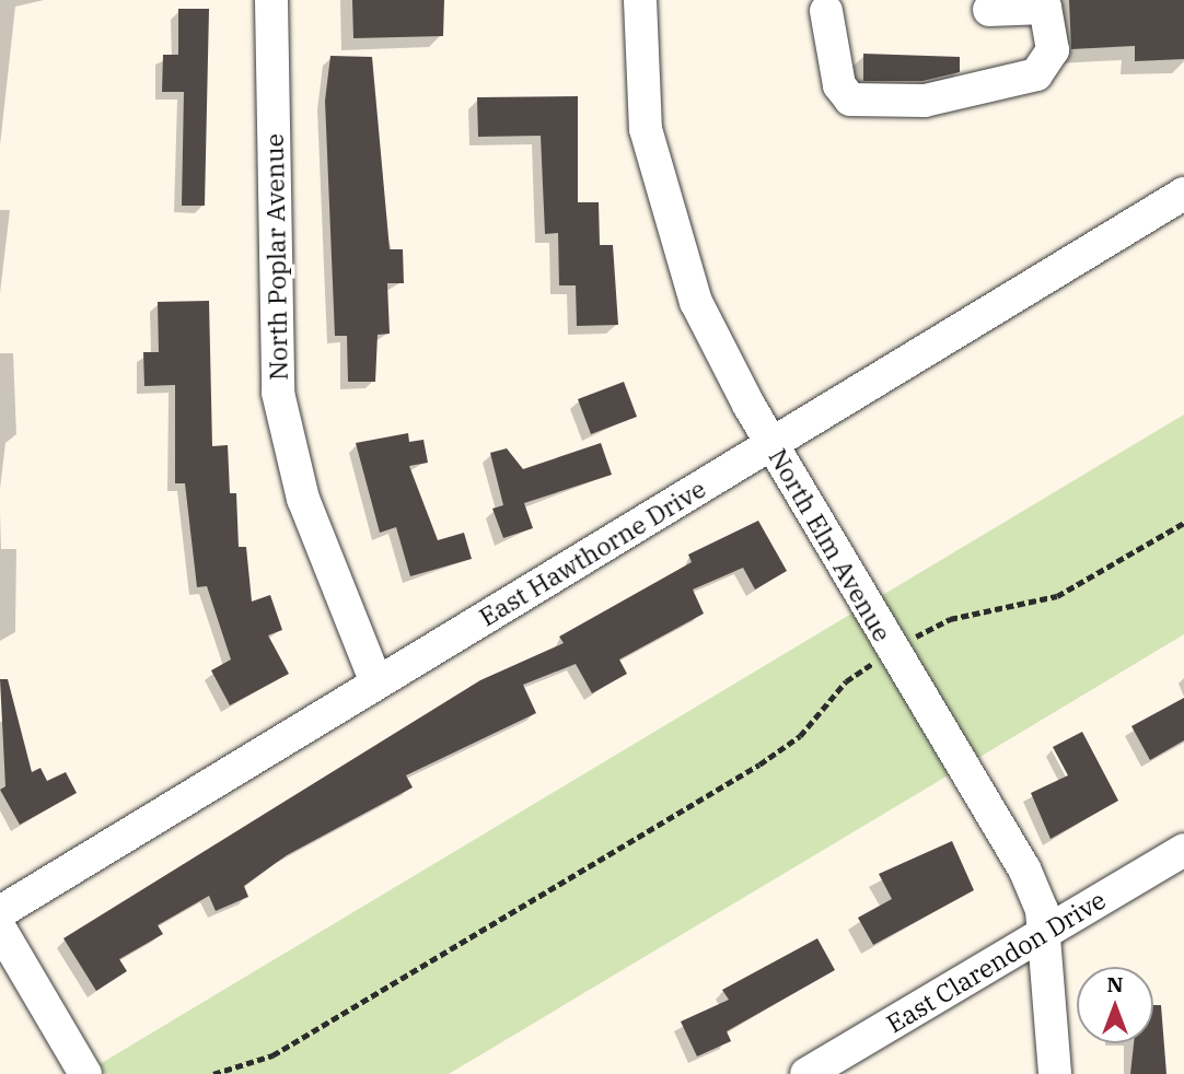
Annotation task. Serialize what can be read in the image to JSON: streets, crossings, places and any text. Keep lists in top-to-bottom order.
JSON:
{
  "streets": {
    "street": [
      "North Poplar Avenue",
      "North Elm Avenue",
      "East Hawthorne Drive",
      "East Clarendon Drive"
    ]
  },
  "crossings": [
    ["North Poplar Avenue", "East Hawthorne Drive"],
    ["North Elm Avenue", "East Hawthorne Drive"],
    ["North Elm Avenue", "East Clarendon Drive"]
  ],
  "north": "top"
}
